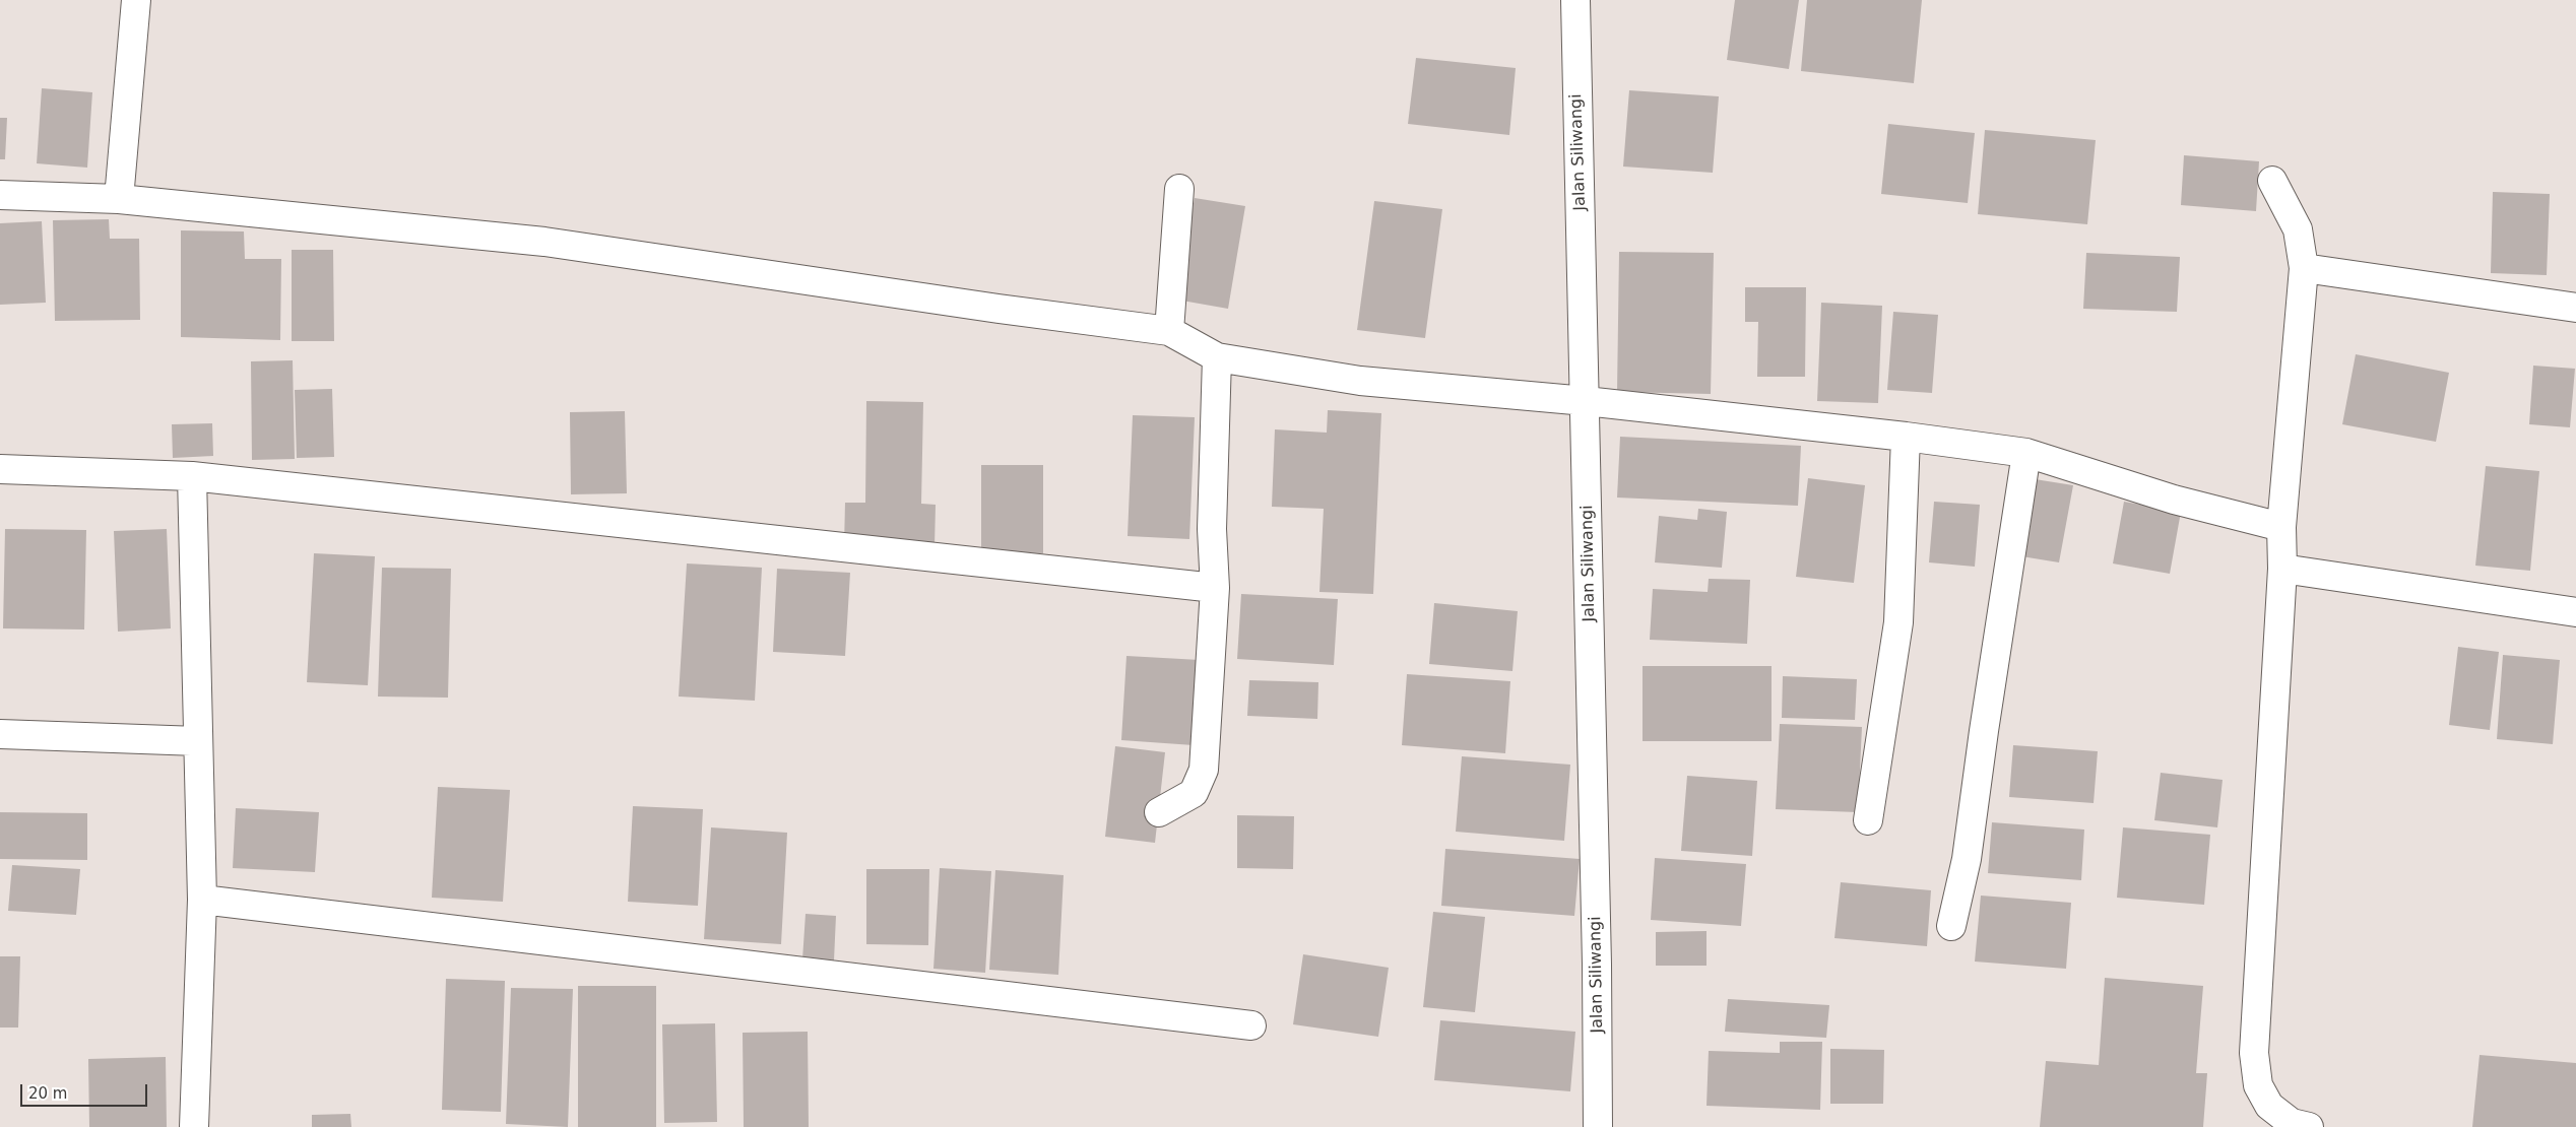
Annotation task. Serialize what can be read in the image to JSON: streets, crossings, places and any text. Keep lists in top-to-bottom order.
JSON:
{
  "streets": {
    "street": ["Jalan Siliwangi"]
  },
  "scale_bar": "20 m"
}
